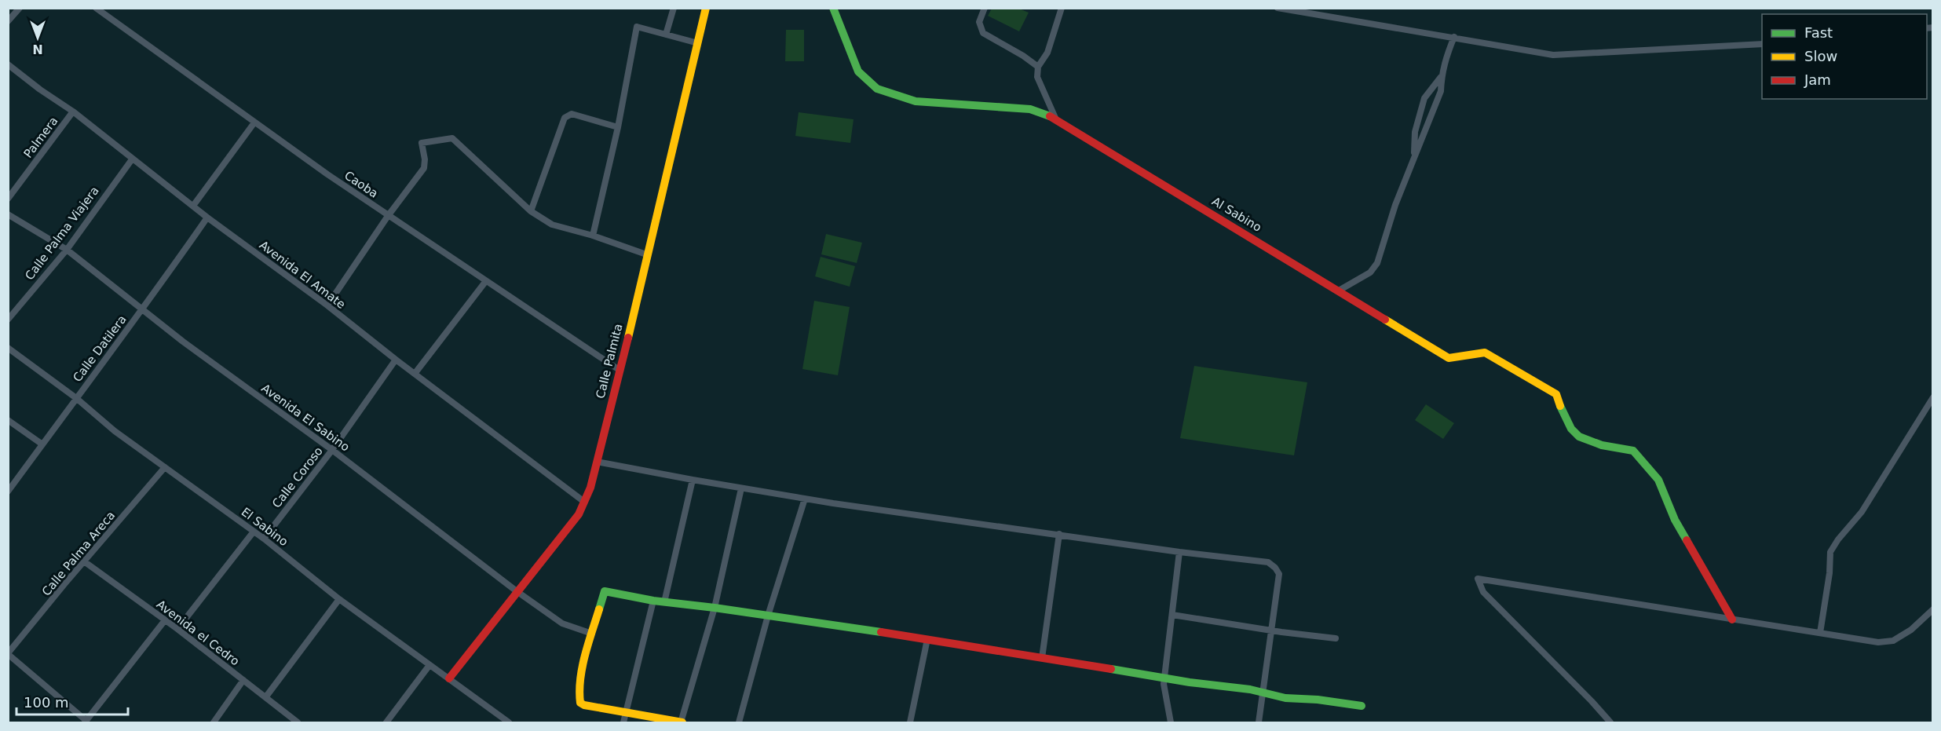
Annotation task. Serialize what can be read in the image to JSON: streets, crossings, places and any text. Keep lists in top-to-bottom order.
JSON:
{
  "streets": {
    "street": [
      "Palmera",
      "Caoba",
      "Al Sabino",
      "Calle Palma Viajera",
      "Avenida El Amate",
      "Calle Datilera",
      "Calle Palmita",
      "Avenida El Sabino",
      "Calle Coroso",
      "El Sabino",
      "Calle Palma Areca",
      "Avenida el Cedro"
    ]
  },
  "crossings": [
    ["Palmera", "Avenida El Amate"],
    ["Caoba", "Calle Palmita"],
    ["Calle Palma Viajera", "Avenida El Amate"],
    ["Calle Palma Viajera", "Avenida El Sabino"],
    ["Avenida El Amate", "Calle Datilera"],
    ["Avenida El Amate", "Calle Palmita"],
    ["Avenida El Amate", "Calle Coroso"],
    ["Calle Datilera", "Avenida El Sabino"],
    ["Calle Datilera", "El Sabino"],
    ["Calle Palmita", "Avenida El Sabino"],
    ["Calle Palmita", "El Sabino"],
    ["Avenida El Sabino", "Calle Coroso"],
    ["Calle Coroso", "El Sabino"],
    ["El Sabino", "Calle Palma Areca"],
    ["Calle Palma Areca", "Avenida el Cedro"]
  ],
  "legend": ["Fast", "Slow", "Jam"],
  "scale_bar": "100 m",
  "north": "bottom"
}
